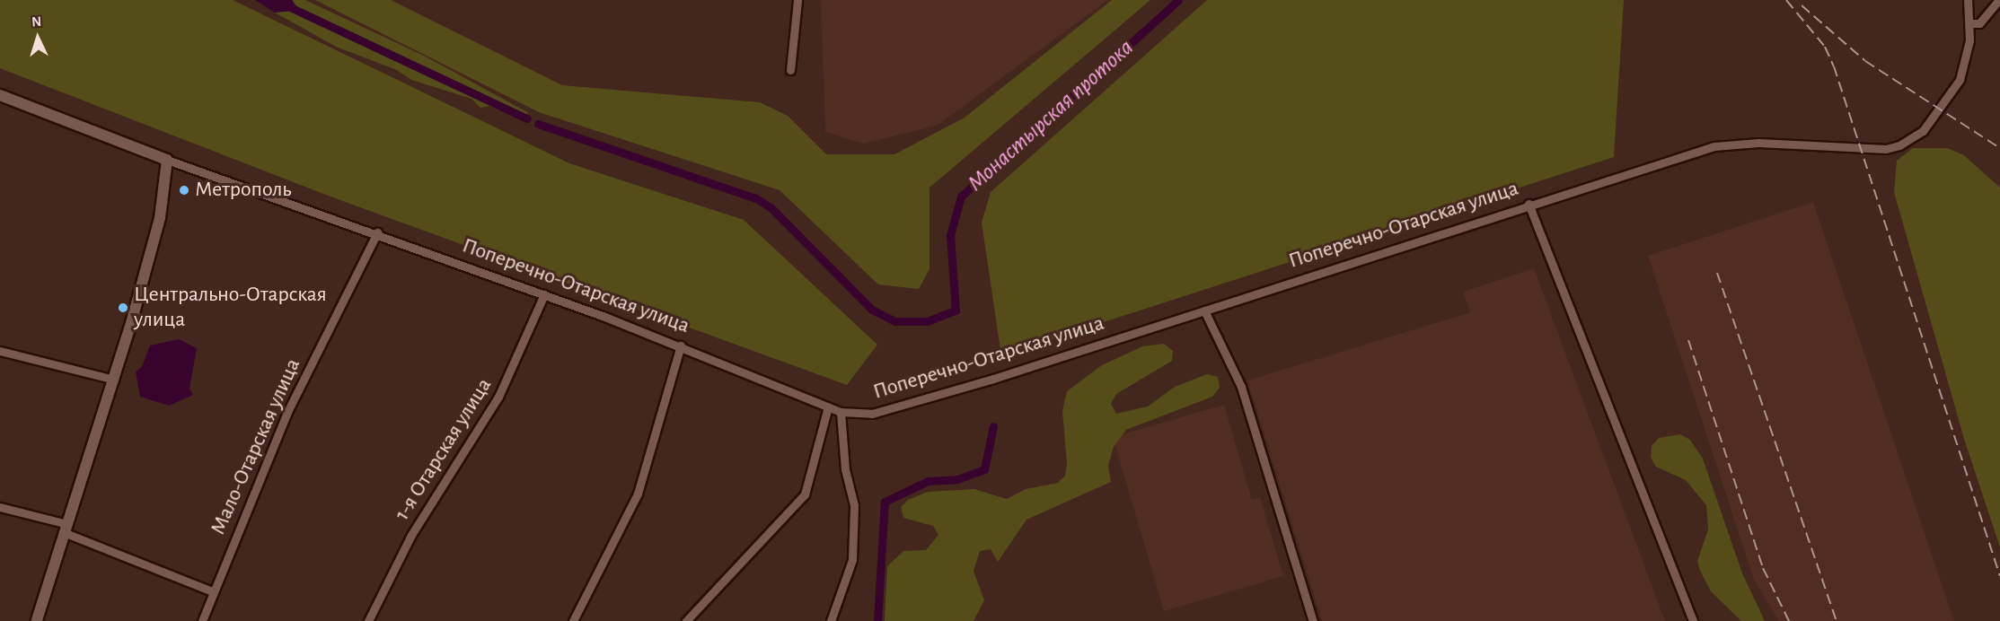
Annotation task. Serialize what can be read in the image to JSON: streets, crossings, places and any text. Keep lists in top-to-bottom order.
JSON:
{
  "streets": {
    "street": ["Поперечно-Отарская улица", "Мало-Отарская улица", "1-я Отарская улица"]
  },
  "crossings": [
    ["Поперечно-Отарская улица", "Мало-Отарская улица"],
    ["Поперечно-Отарская улица", "1-я Отарская улица"]
  ],
  "water": ["Монастырская протока"],
  "places": ["Метрополь", "Центрально-Отарская улица"],
  "north": "top"
}
